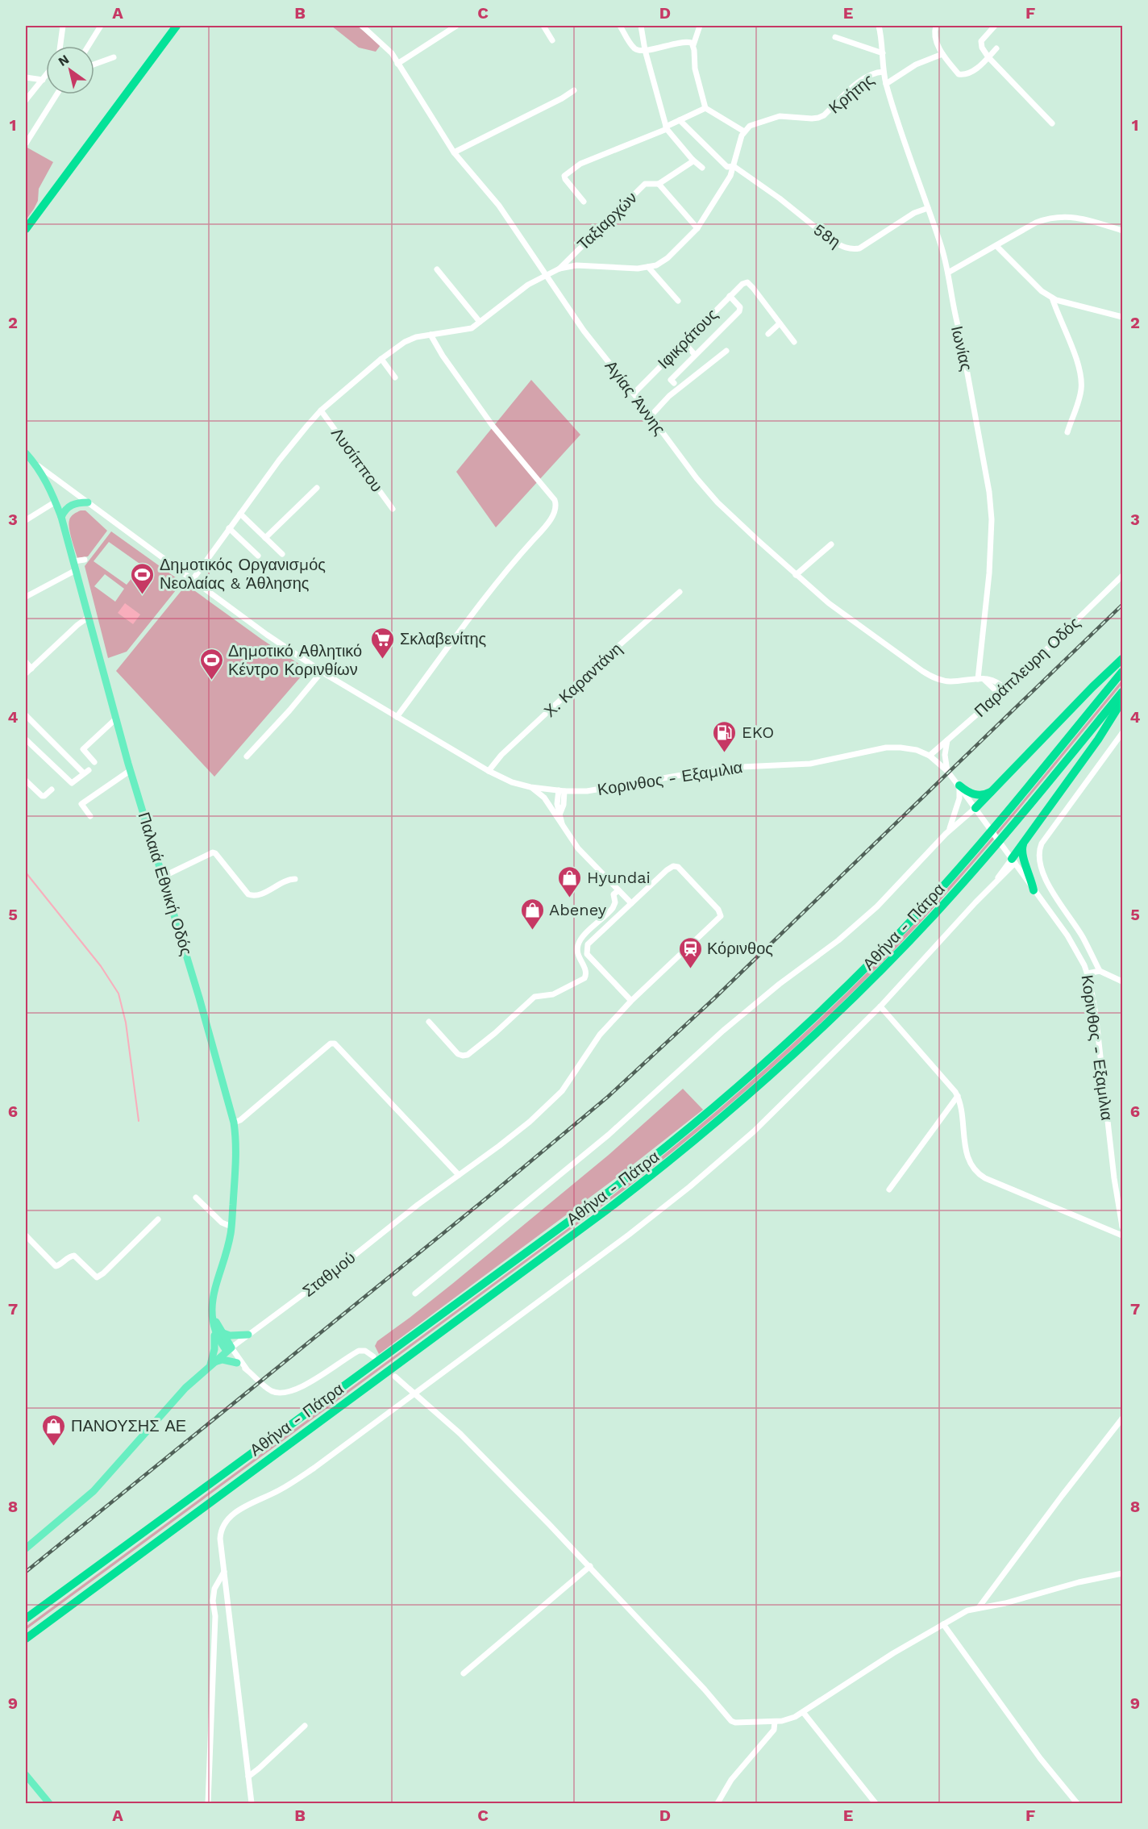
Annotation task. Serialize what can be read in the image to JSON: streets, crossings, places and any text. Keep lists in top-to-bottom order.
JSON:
{
  "streets": {
    "highway": ["Αθήνα - Πάτρα"],
    "main road": ["Παλαιά Εθνική Οδός", "Σταθμού"],
    "street": [
      "Κρήτης",
      "Ταξιαρχών",
      "58η",
      "Ιφικράτους",
      "Ιωνίας",
      "Αγίας Άννης",
      "Λυσίππου",
      "Παράπλευρη Οδός",
      "Χ. Καραντάνη",
      "Κορινθος - Εξαμιλια"
    ]
  },
  "crossings": [
    ["Κρήτης", "Ιωνίας"],
    ["58η", "Ιωνίας"],
    ["Ιφικράτους", "Αγίας Άννης"],
    ["Ιωνίας", "Αγίας Άννης"],
    ["Παράπλευρη Οδός", "Κορινθος - Εξαμιλια"],
    ["Χ. Καραντάνη", "Κορινθος - Εξαμιλια"],
    ["Κορινθος - Εξαμιλια", "Παλαιά Εθνική Οδός"],
    ["Παλαιά Εθνική Οδός", "Σταθμού"]
  ],
  "places": {
    "sports": ["Δημοτικός Οργανισμός Νεολαίας & Άθλησης", "Δημοτικό Αθλητικό Κέντρο Κορινθίων"],
    "supermarket": ["Σκλαβενίτης"],
    "fuel station": ["EKO"],
    "shop": ["Hyundai", "Abeney", "ΠΑΝΟΥΣΗΣ ΑΕ"],
    "station": ["Κόρινθος"]
  },
  "north": "top left",
  "grid": {
    "columns": [
      "A",
      "B",
      "C",
      "D",
      "E",
      "F"
    ],
    "rows": [
      "1",
      "2",
      "3",
      "4",
      "5",
      "6",
      "7",
      "8",
      "9"
    ]
  }
}
